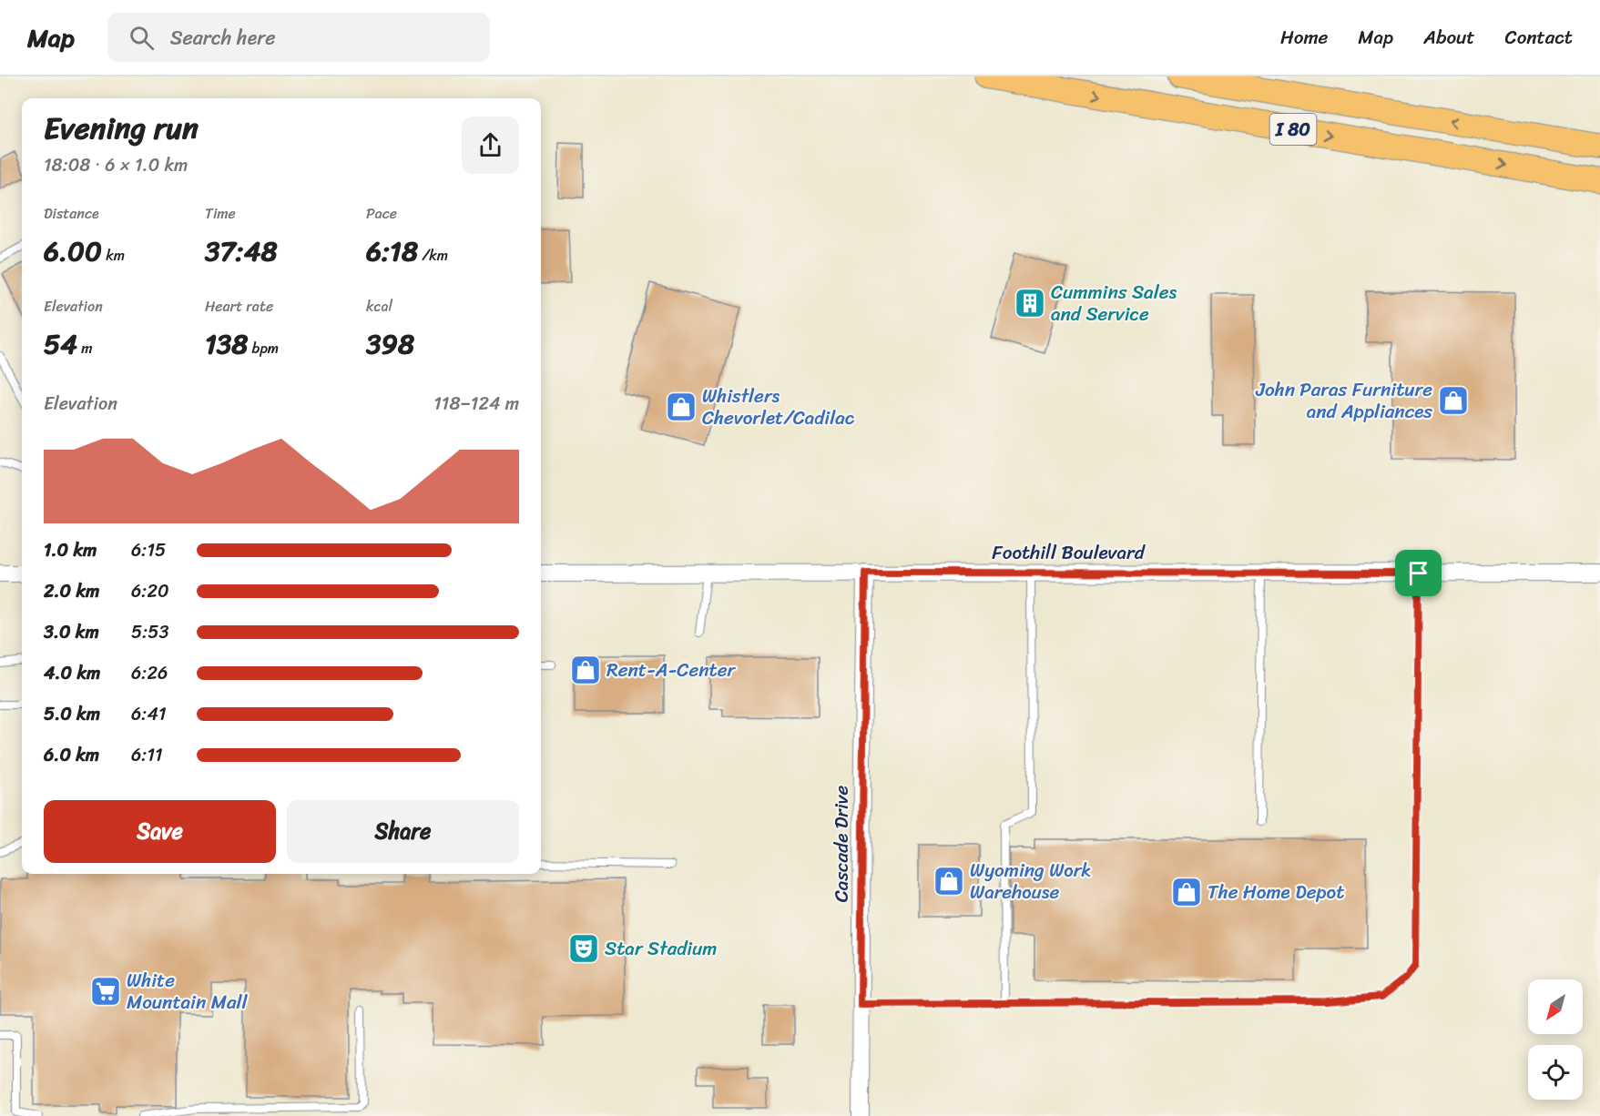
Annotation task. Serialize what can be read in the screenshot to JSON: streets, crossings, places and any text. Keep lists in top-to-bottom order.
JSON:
{
  "streets": {
    "highway": ["I 80"],
    "street": ["Foothill Boulevard", "Cascade Drive"]
  },
  "crossings": [
    ["Foothill Boulevard", "Cascade Drive"]
  ],
  "places": {
    "building": ["Cummins Sales and Service"],
    "shop": [
      "John Paras Furniture and Appliances",
      "Whistlers Chevorlet/Cadilac",
      "Rent-A-Center",
      "Wyoming Work Warehouse",
      "The Home Depot"
    ],
    "theatre": ["Star Stadium"],
    "supermarket": ["White Mountain Mall"]
  },
  "north": "bottom left",
  "page": {
    "header": "Map",
    "search": "Search here",
    "nav": [
      "Home",
      "Map",
      "About",
      "Contact"
    ],
    "heading": ["Evening run", "18:08 · 6 × 1.0 km"],
    "stats": [
      ["Distance", "6.00 km"],
      ["Time", "37:48"],
      ["Pace", "6:18 /km"],
      ["Elevation", "54 m"],
      ["Heart rate", "138 bpm"],
      ["kcal", "398"]
    ],
    "chart": ["Elevation", "118–124 m"],
    "list": [
      {
        "name": "1.0 km",
        "note": "6:15"
      },
      {
        "name": "2.0 km",
        "note": "6:20"
      },
      {
        "name": "3.0 km",
        "note": "5:53"
      },
      {
        "name": "4.0 km",
        "note": "6:26"
      },
      {
        "name": "5.0 km",
        "note": "6:41"
      },
      {
        "name": "6.0 km",
        "note": "6:11"
      }
    ],
    "buttons": ["Save", "Share"]
  }
}
